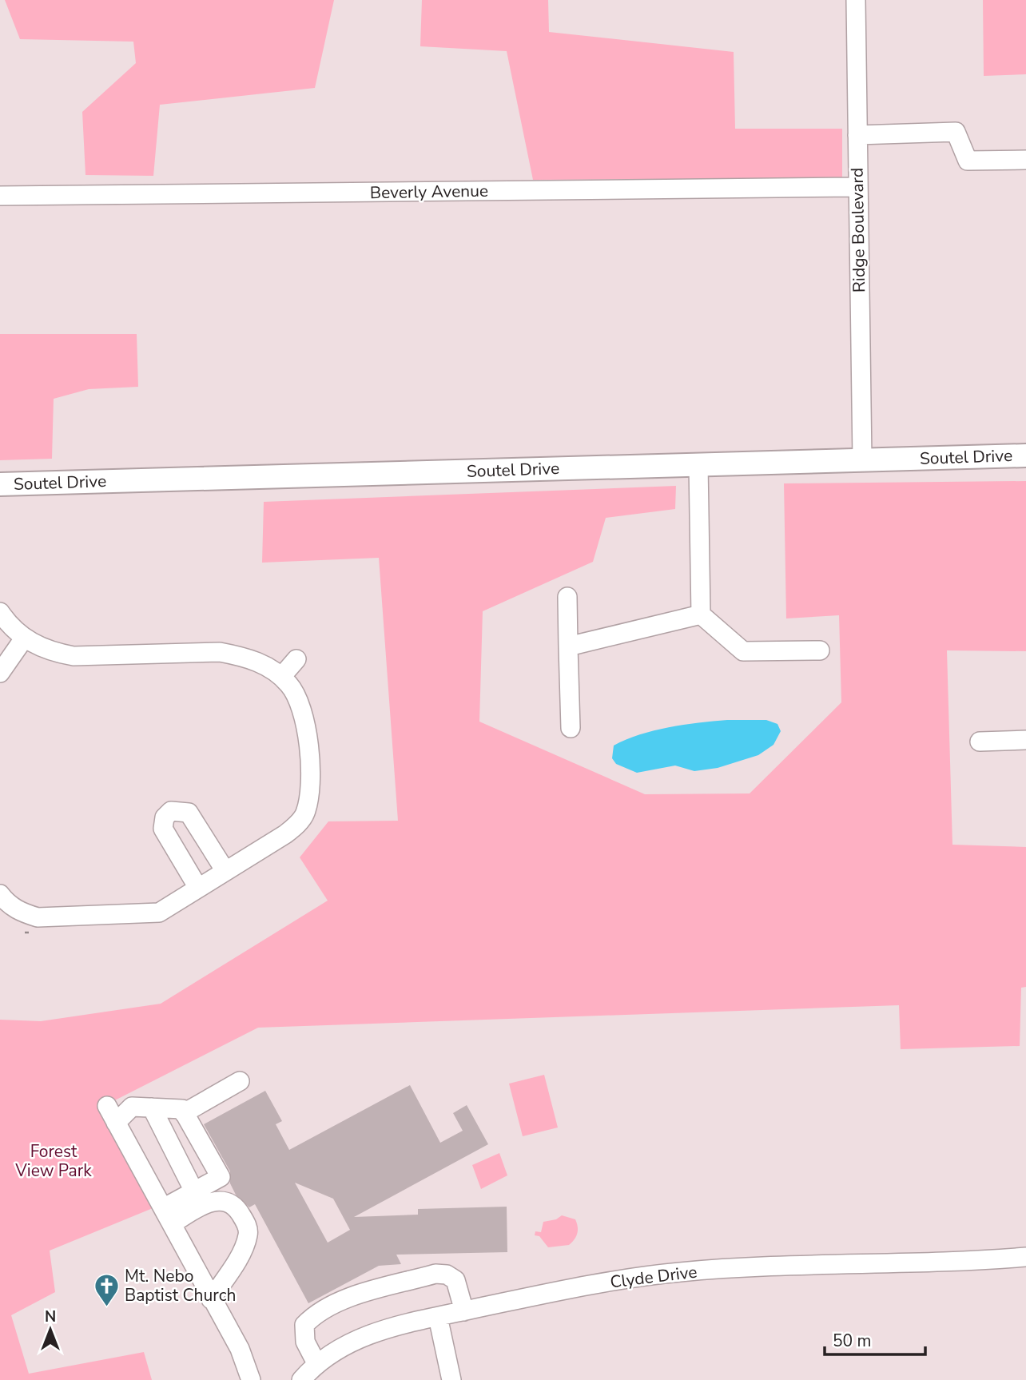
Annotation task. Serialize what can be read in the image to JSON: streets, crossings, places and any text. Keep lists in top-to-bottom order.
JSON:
{
  "streets": {
    "main road": ["Soutel Drive"],
    "street": ["Beverly Avenue", "Ridge Boulevard", "Clyde Drive"]
  },
  "crossings": [
    ["Beverly Avenue", "Ridge Boulevard"],
    ["Ridge Boulevard", "Soutel Drive"]
  ],
  "parks": ["Forest View Park"],
  "places": {
    "church": ["Mt. Nebo Baptist Church"]
  },
  "scale_bar": "50 m",
  "north": "top"
}
